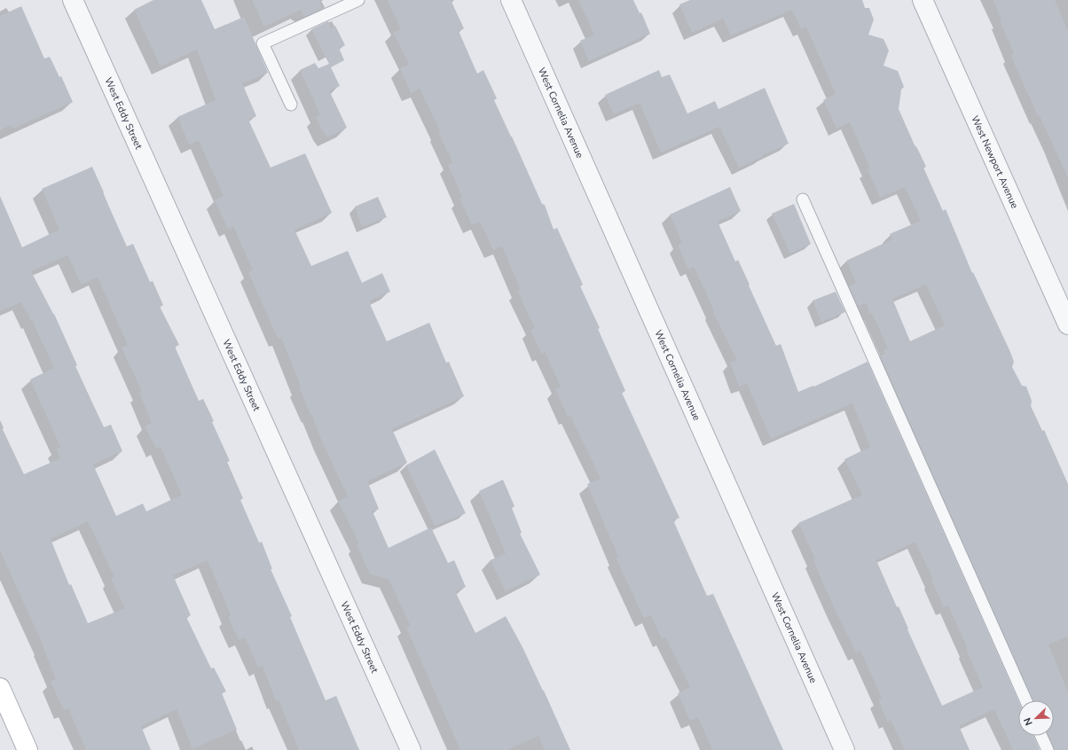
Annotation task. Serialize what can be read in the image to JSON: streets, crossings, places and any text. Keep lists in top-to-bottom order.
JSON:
{
  "streets": {
    "street": ["West Cornelia Avenue", "West Eddy Street", "West Newport Avenue"]
  },
  "north": "bottom left"
}
